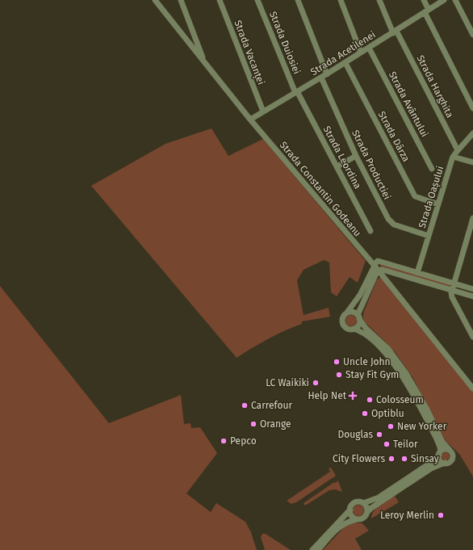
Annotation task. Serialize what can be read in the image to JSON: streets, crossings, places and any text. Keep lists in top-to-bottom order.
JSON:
{
  "streets": {
    "street": [
      "Strada Duiosiei",
      "Strada Vacanței",
      "Strada Acetilenei",
      "Strada Harghita",
      "Strada Avântului",
      "Strada Dârza",
      "Strada Leordina",
      "Strada Productiei",
      "Strada Constantin Godeanu",
      "Strada Oașului"
    ]
  },
  "crossings": [
    ["Strada Duiosiei", "Strada Acetilenei"],
    ["Strada Duiosiei", "Strada Leordina"],
    ["Strada Vacanței", "Strada Acetilenei"],
    ["Strada Acetilenei", "Strada Harghita"],
    ["Strada Acetilenei", "Strada Avântului"],
    ["Strada Acetilenei", "Strada Dârza"],
    ["Strada Acetilenei", "Strada Leordina"],
    ["Strada Acetilenei", "Strada Productiei"],
    ["Strada Acetilenei", "Strada Constantin Godeanu"],
    ["Strada Harghita", "Strada Oașului"],
    ["Strada Dârza", "Strada Oașului"],
    ["Strada Productiei", "Strada Oașului"]
  ],
  "places": {
    "other": [
      "Uncle John",
      "Stay Fit Gym",
      "LC Waikiki",
      "Colosseum",
      "Carrefour",
      "Optiblu",
      "Orange",
      "New Yorker",
      "Douglas",
      "Pepco",
      "Teilor",
      "City Flowers",
      "Sinsay",
      "Leroy Merlin"
    ],
    "health": ["Help Net"]
  }
}
